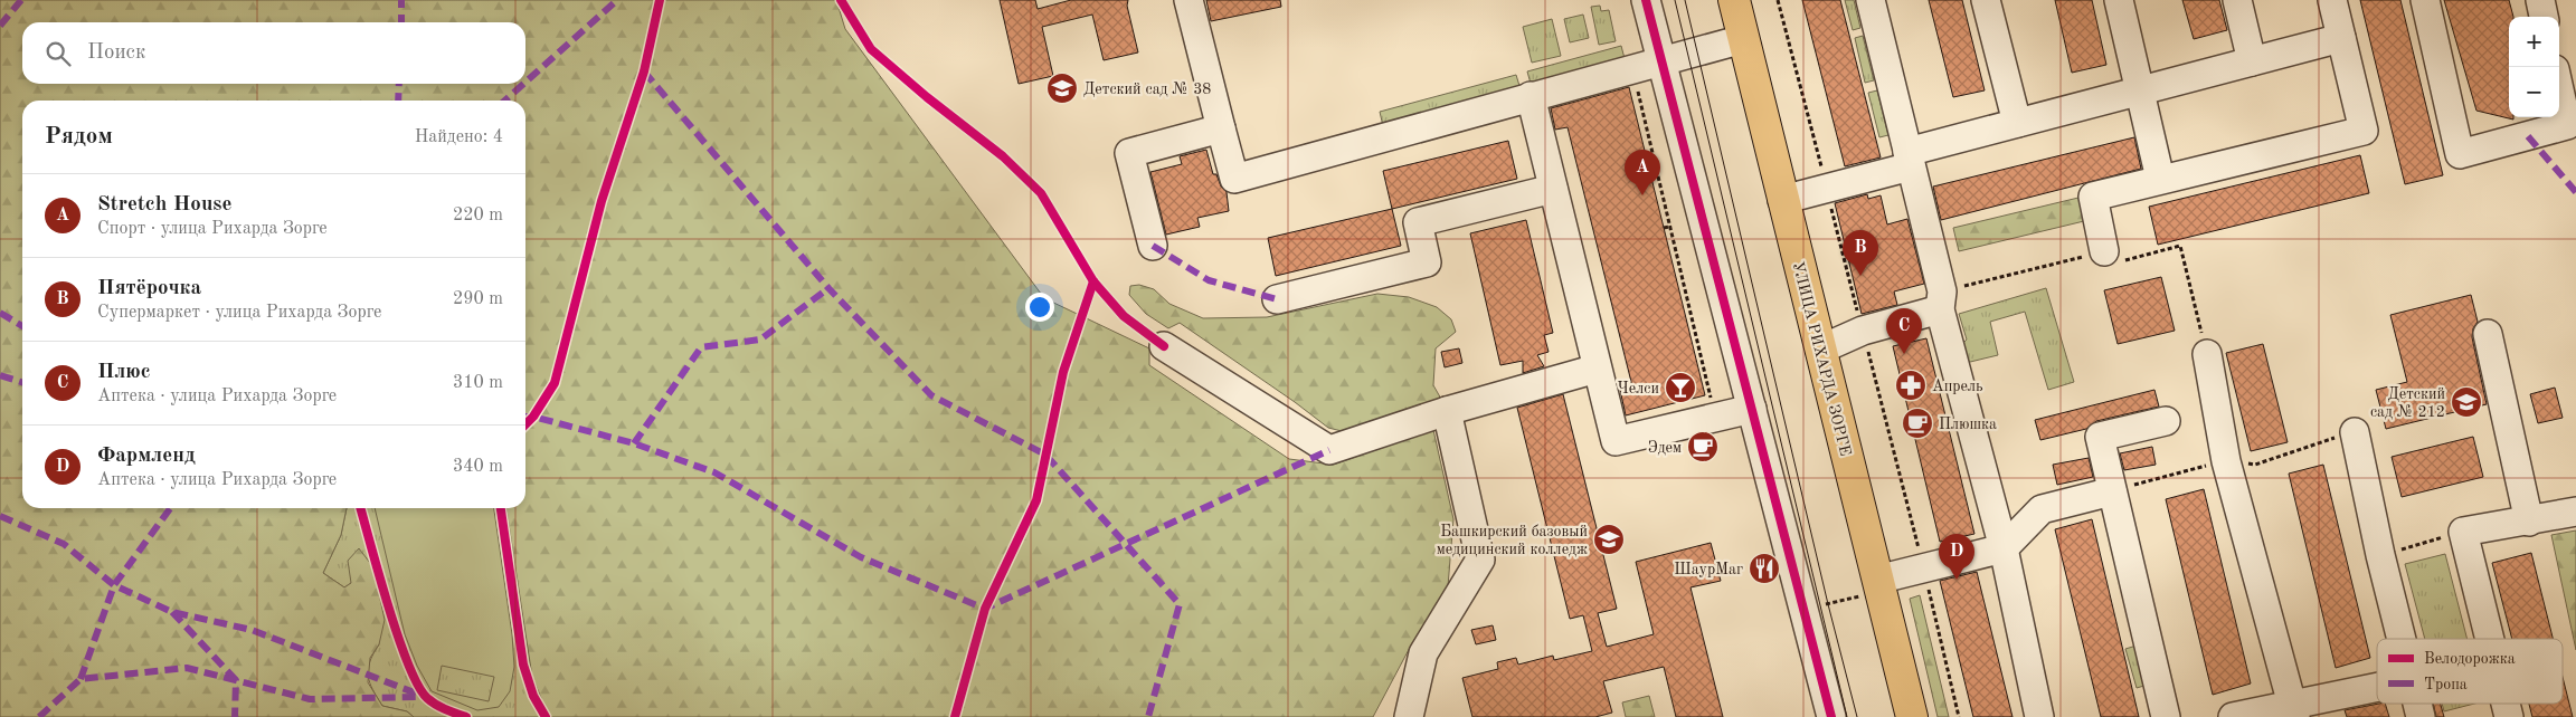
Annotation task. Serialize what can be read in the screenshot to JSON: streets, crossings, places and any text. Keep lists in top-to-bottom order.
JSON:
{
  "streets": {
    "main road": ["УЛИЦА РИХАРДА ЗОРГЕ"]
  },
  "places": {
    "school or university": ["Детский сад № 38", "Детский сад № 212", "Башкирский базовый медицинский колледж"],
    "pharmacy": ["Апрель"],
    "bar": ["Челси"],
    "cafe": ["Плюшка", "Эдем"],
    "restaurant": ["ШаурМаг"]
  },
  "legend": ["Велодорожка", "Тропа"],
  "page": {
    "map_buttons": ["+", "−"],
    "search": "Поиск",
    "heading": ["Рядом", "Найдено: 4"],
    "pins": [
      "A",
      "B",
      "C",
      "D"
    ],
    "list": [
      {
        "mark": "A",
        "name": "Stretch House",
        "note": "Спорт · улица Рихарда Зорге",
        "value": "220 m"
      },
      {
        "mark": "B",
        "name": "Пятёрочка",
        "note": "Супермаркет · улица Рихарда Зорге",
        "value": "290 m"
      },
      {
        "mark": "C",
        "name": "Плюс",
        "note": "Аптека · улица Рихарда Зорге",
        "value": "310 m"
      },
      {
        "mark": "D",
        "name": "Фармленд",
        "note": "Аптека · улица Рихарда Зорге",
        "value": "340 m"
      }
    ]
  }
}
